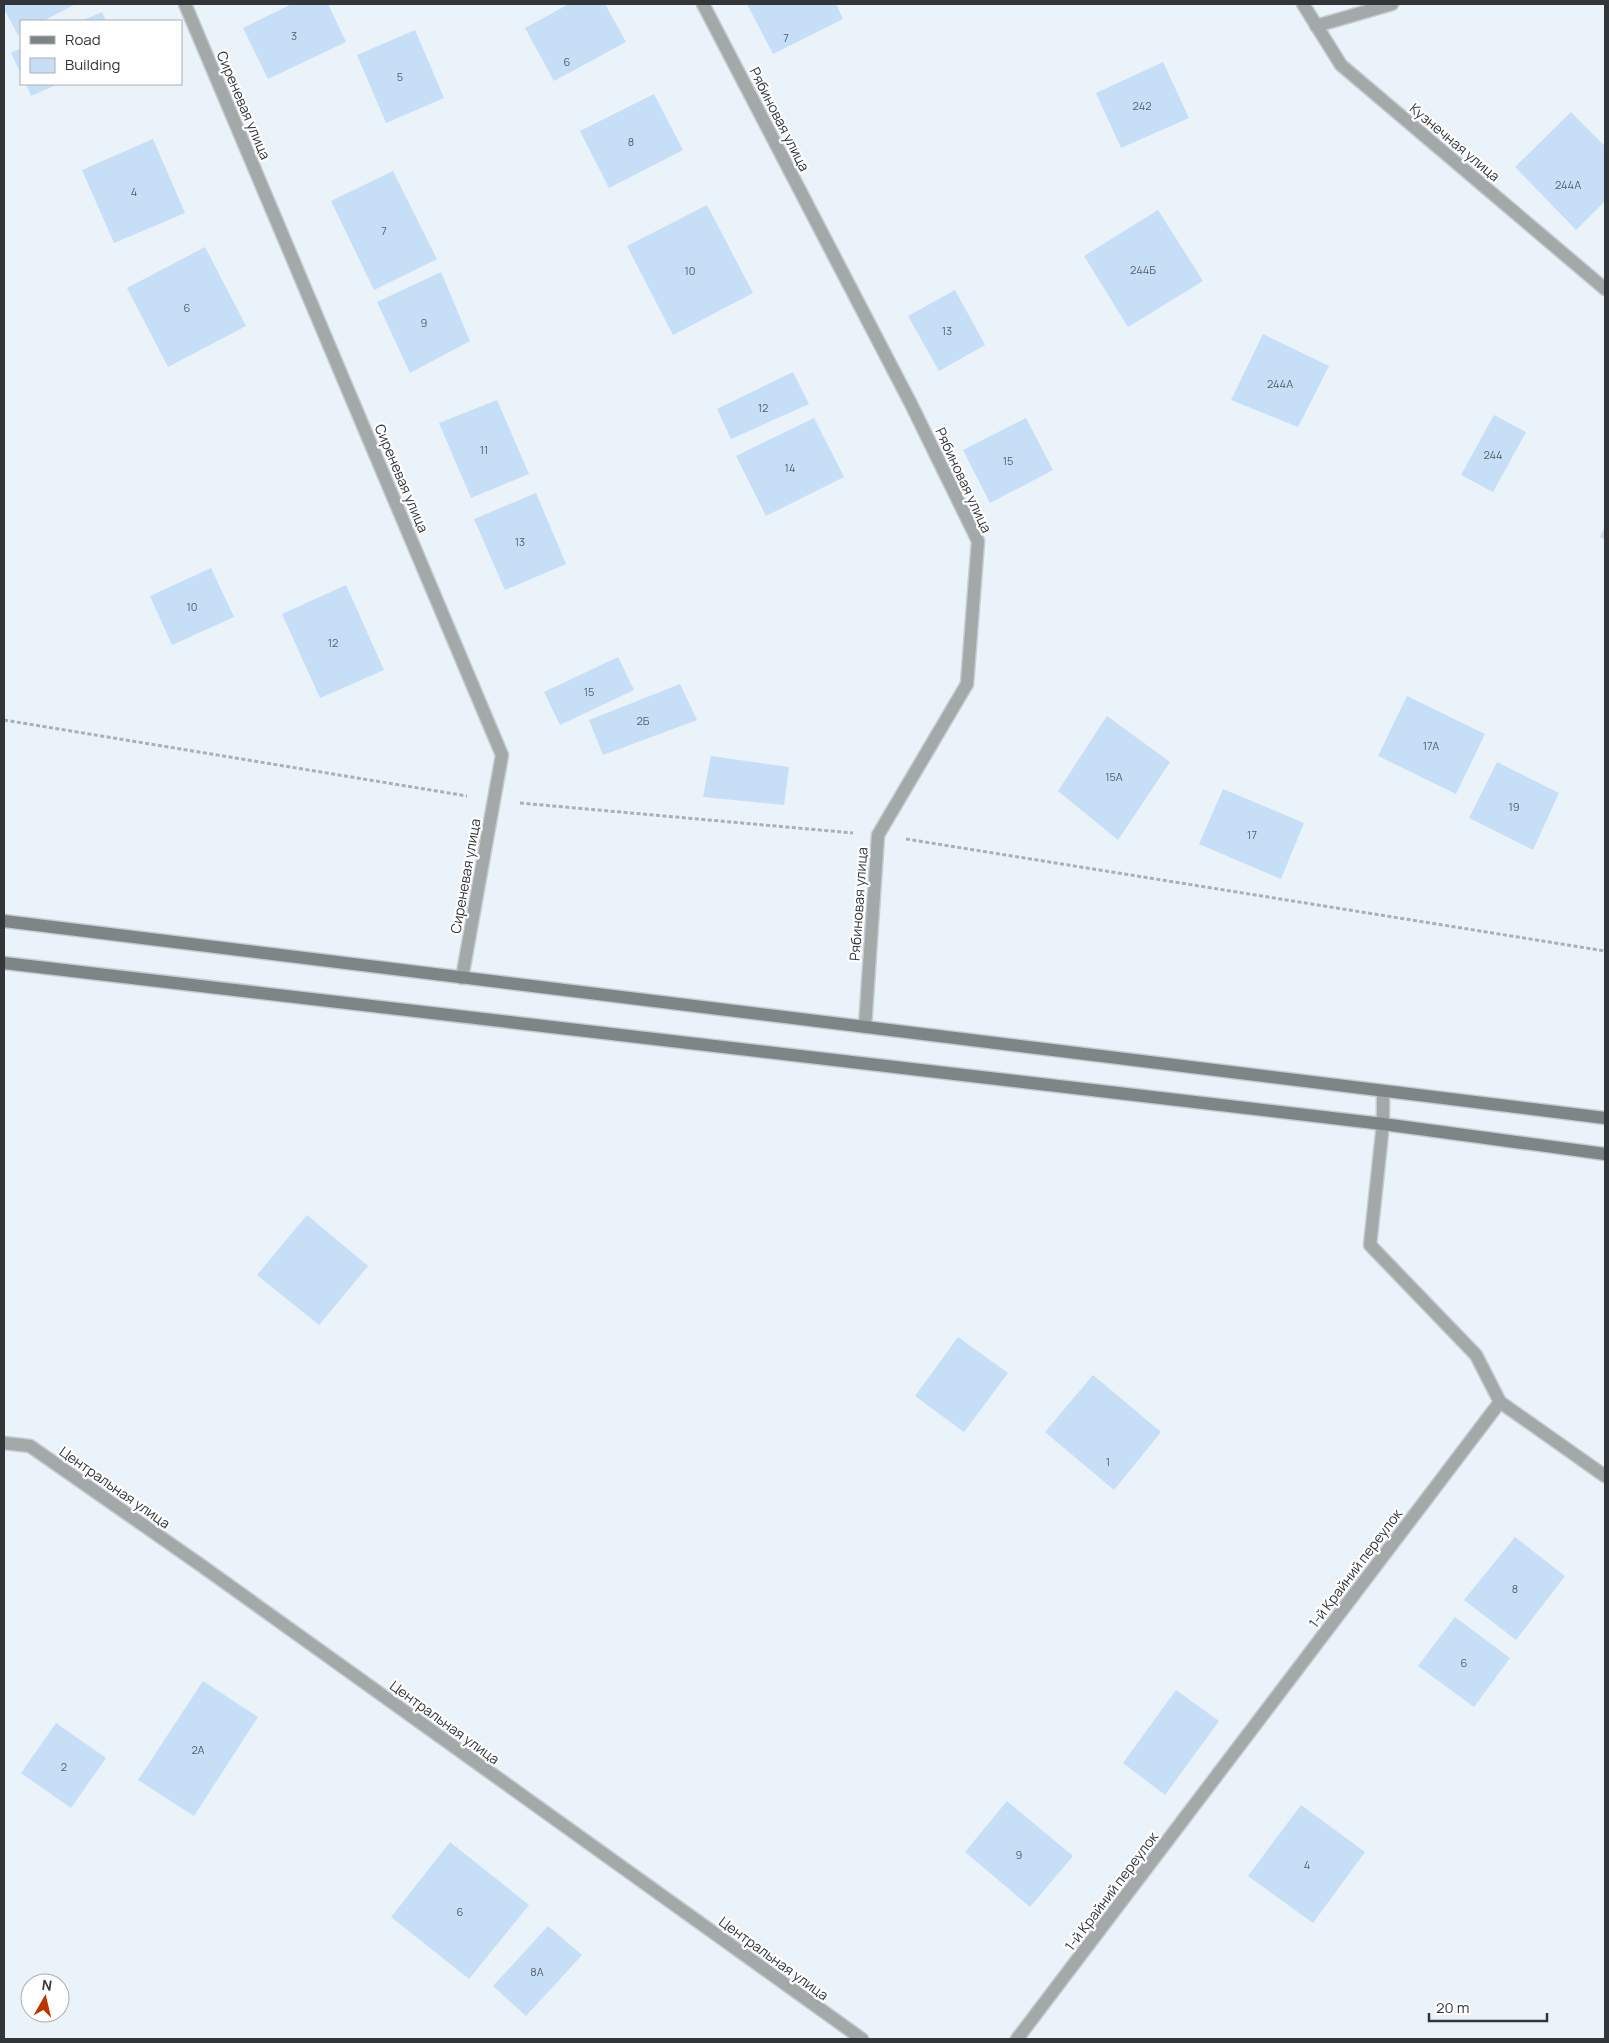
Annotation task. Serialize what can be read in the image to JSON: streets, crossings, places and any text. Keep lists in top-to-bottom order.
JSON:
{
  "streets": {
    "street": [
      "Сиреневая улица",
      "Рябиновая улица",
      "Кузнечная улица",
      "Центральная улица",
      "1-й Крайний переулок"
    ]
  },
  "house_numbers": [
    "3",
    "7",
    "6",
    "5",
    "242",
    "8",
    "244А",
    "4",
    "7",
    "244Б",
    "10",
    "6",
    "9",
    "13",
    "244А",
    "12",
    "11",
    "244",
    "15",
    "14",
    "13",
    "10",
    "12",
    "15",
    "2Б",
    "17А",
    "15А",
    "19",
    "17",
    "1",
    "8",
    "6",
    "2А",
    "2",
    "9",
    "4",
    "6",
    "8А"
  ],
  "legend": ["Road", "Building"],
  "scale_bar": "20 m",
  "north": "top"
}
